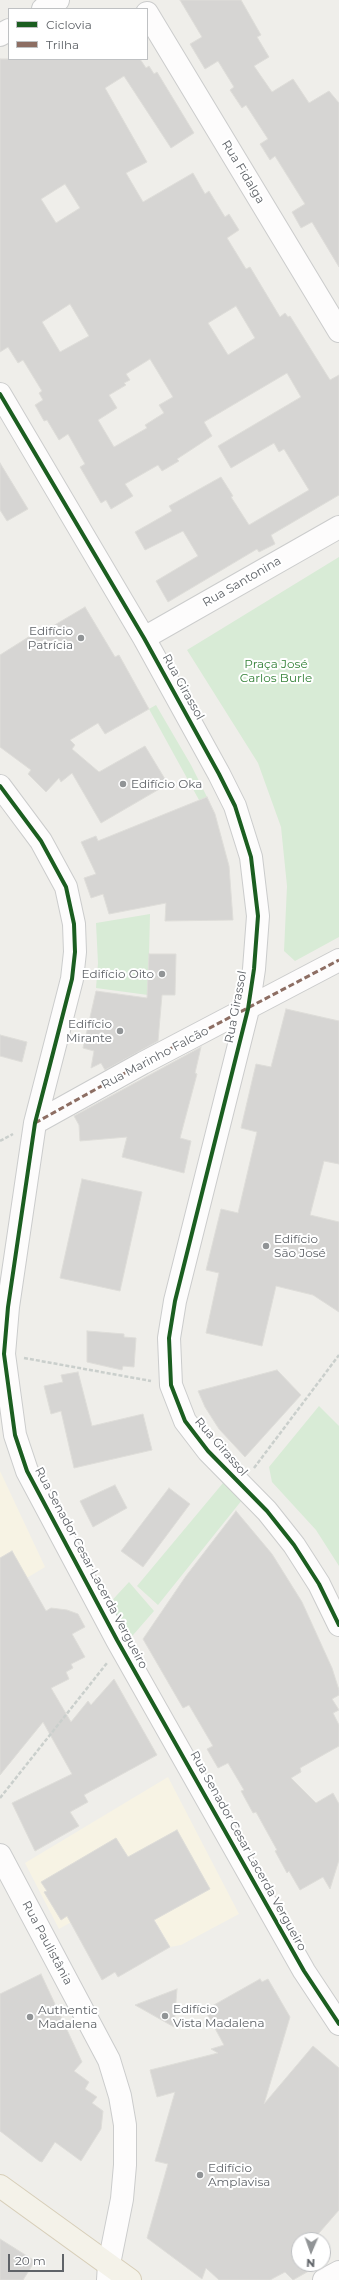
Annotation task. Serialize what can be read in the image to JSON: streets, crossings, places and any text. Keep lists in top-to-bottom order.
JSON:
{
  "streets": {
    "street": [
      "Rua Fidalga",
      "Rua Santonina",
      "Rua Girassol",
      "Rua Marinho Falcão",
      "Rua Senador Cesar Lacerda Vergueiro",
      "Rua Paulistânia"
    ]
  },
  "crossings": [
    ["Rua Santonina", "Rua Girassol"],
    ["Rua Girassol", "Rua Marinho Falcão"],
    ["Rua Marinho Falcão", "Rua Senador Cesar Lacerda Vergueiro"]
  ],
  "parks": ["Praça José Carlos Burle"],
  "places": [
    "Edifício Patrícia",
    "Edifício Oka",
    "Edifício Oito",
    "Edifício Mirante",
    "Edifício São José",
    "Edifício Vista Madalena",
    "Authentic Madalena",
    "Edifício Amplavisa"
  ],
  "legend": ["Ciclovia", "Trilha"],
  "scale_bar": "20 m",
  "north": "bottom"
}
